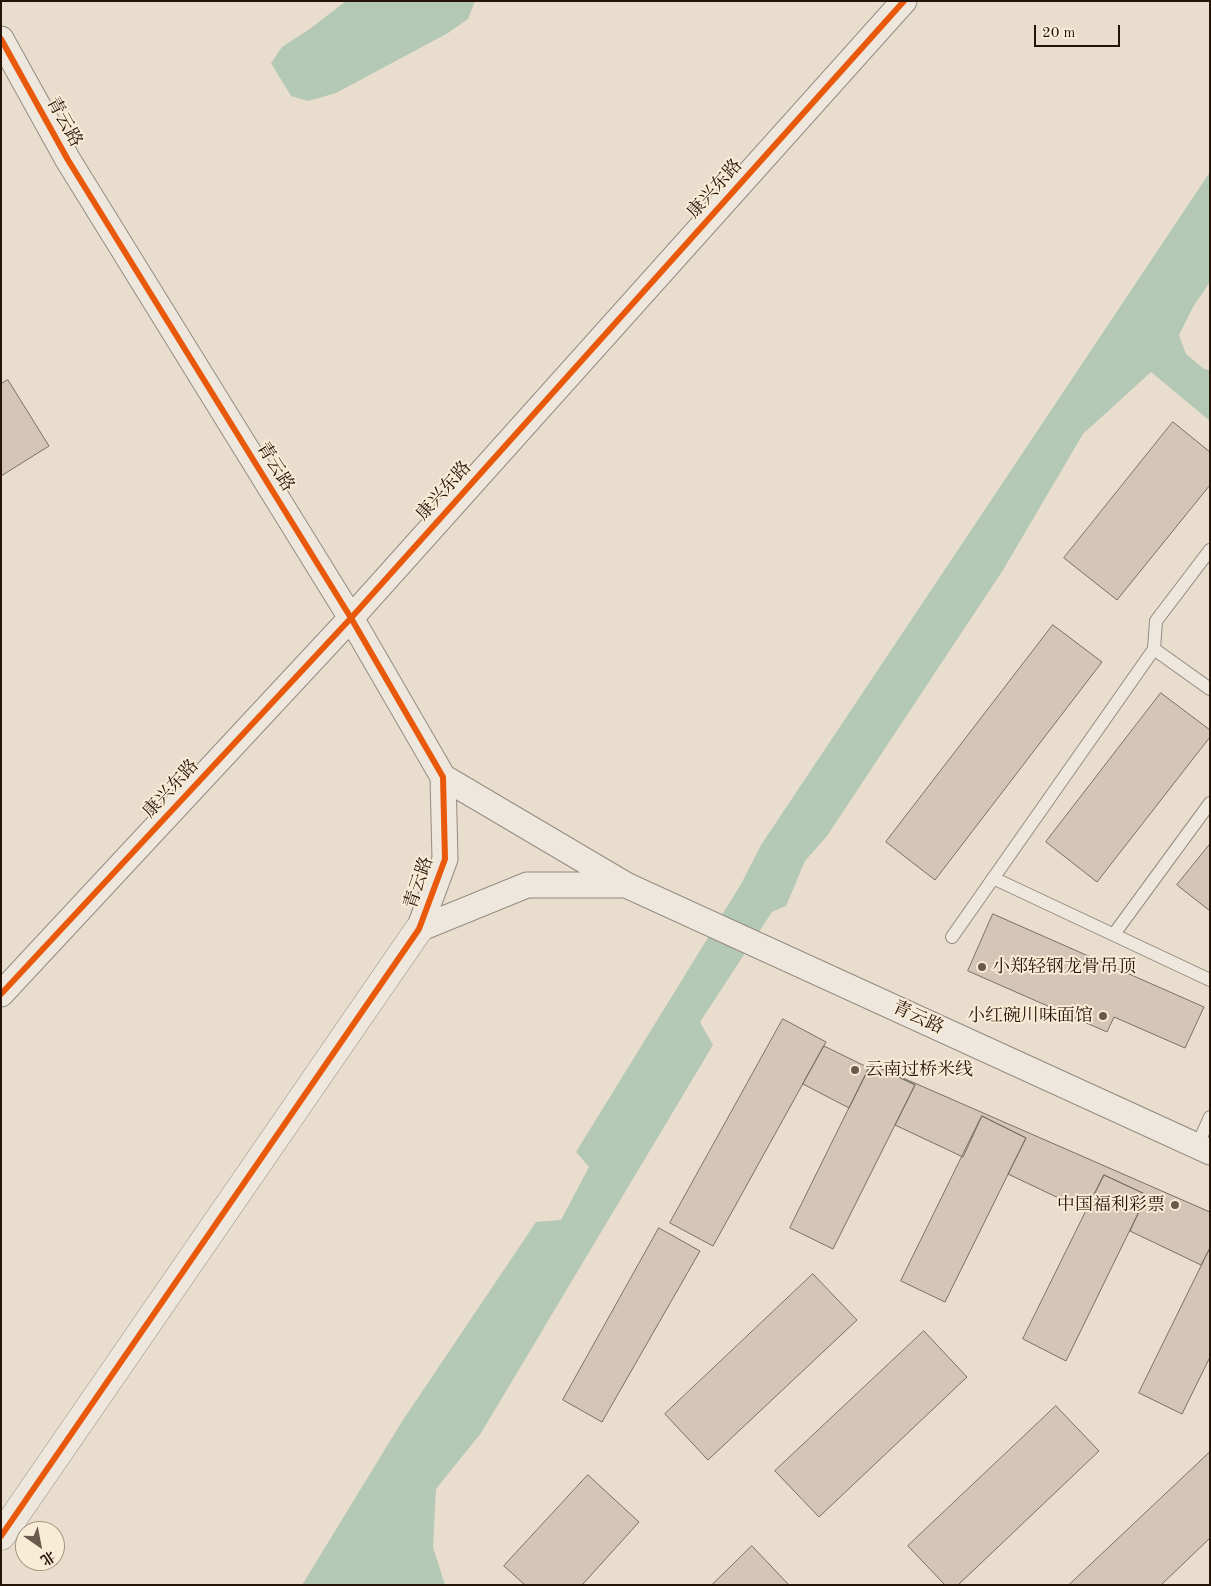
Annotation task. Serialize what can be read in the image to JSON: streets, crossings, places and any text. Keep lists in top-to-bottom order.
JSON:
{
  "streets": {
    "street": ["青云路", "康兴东路"]
  },
  "crossings": [
    ["青云路", "康兴东路"]
  ],
  "places": [
    "小郑轻钢龙骨吊顶",
    "小红碗川味面馆",
    "云南过桥米线",
    "中国福利彩票"
  ],
  "scale_bar": "20 m",
  "north": "bottom right"
}
